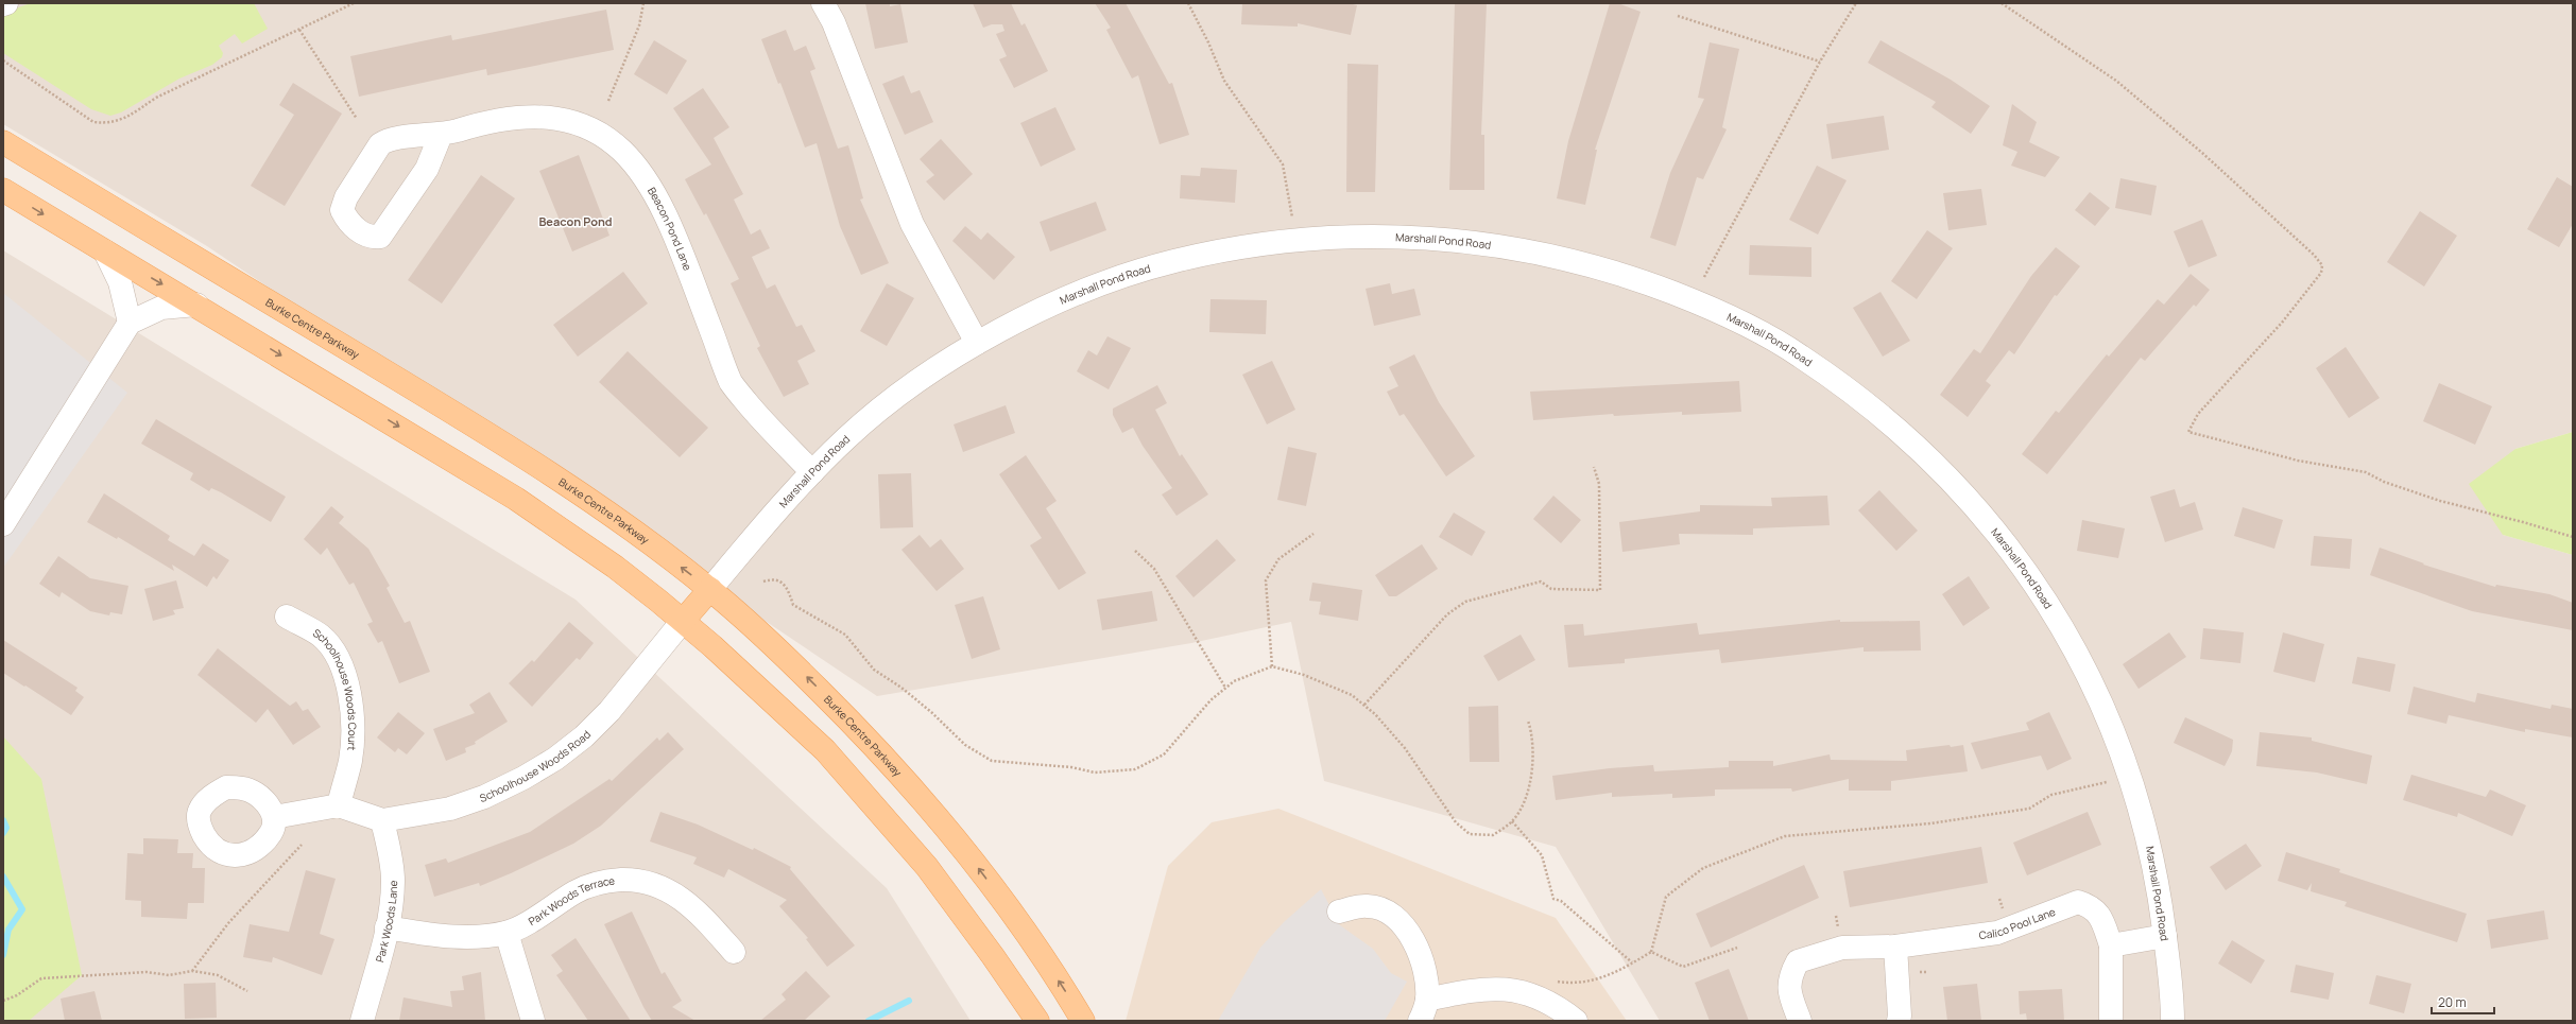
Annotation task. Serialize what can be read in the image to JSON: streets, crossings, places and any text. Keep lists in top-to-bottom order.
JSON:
{
  "streets": {
    "main road": ["Burke Centre Parkway"],
    "street": [
      "Beacon Pond Lane",
      "Marshall Pond Road",
      "Schoolhouse Woods Court",
      "Schoolhouse Woods Road",
      "Park Woods Terrace",
      "Park Woods Lane",
      "Calico Pool Lane"
    ]
  },
  "crossings": [
    ["Beacon Pond Lane", "Marshall Pond Road"],
    ["Marshall Pond Road", "Burke Centre Parkway"],
    ["Schoolhouse Woods Court", "Schoolhouse Woods Road"],
    ["Schoolhouse Woods Road", "Park Woods Lane"],
    ["Park Woods Terrace", "Park Woods Lane"]
  ],
  "districts": ["Beacon Pond"],
  "scale_bar": "20 m"
}
